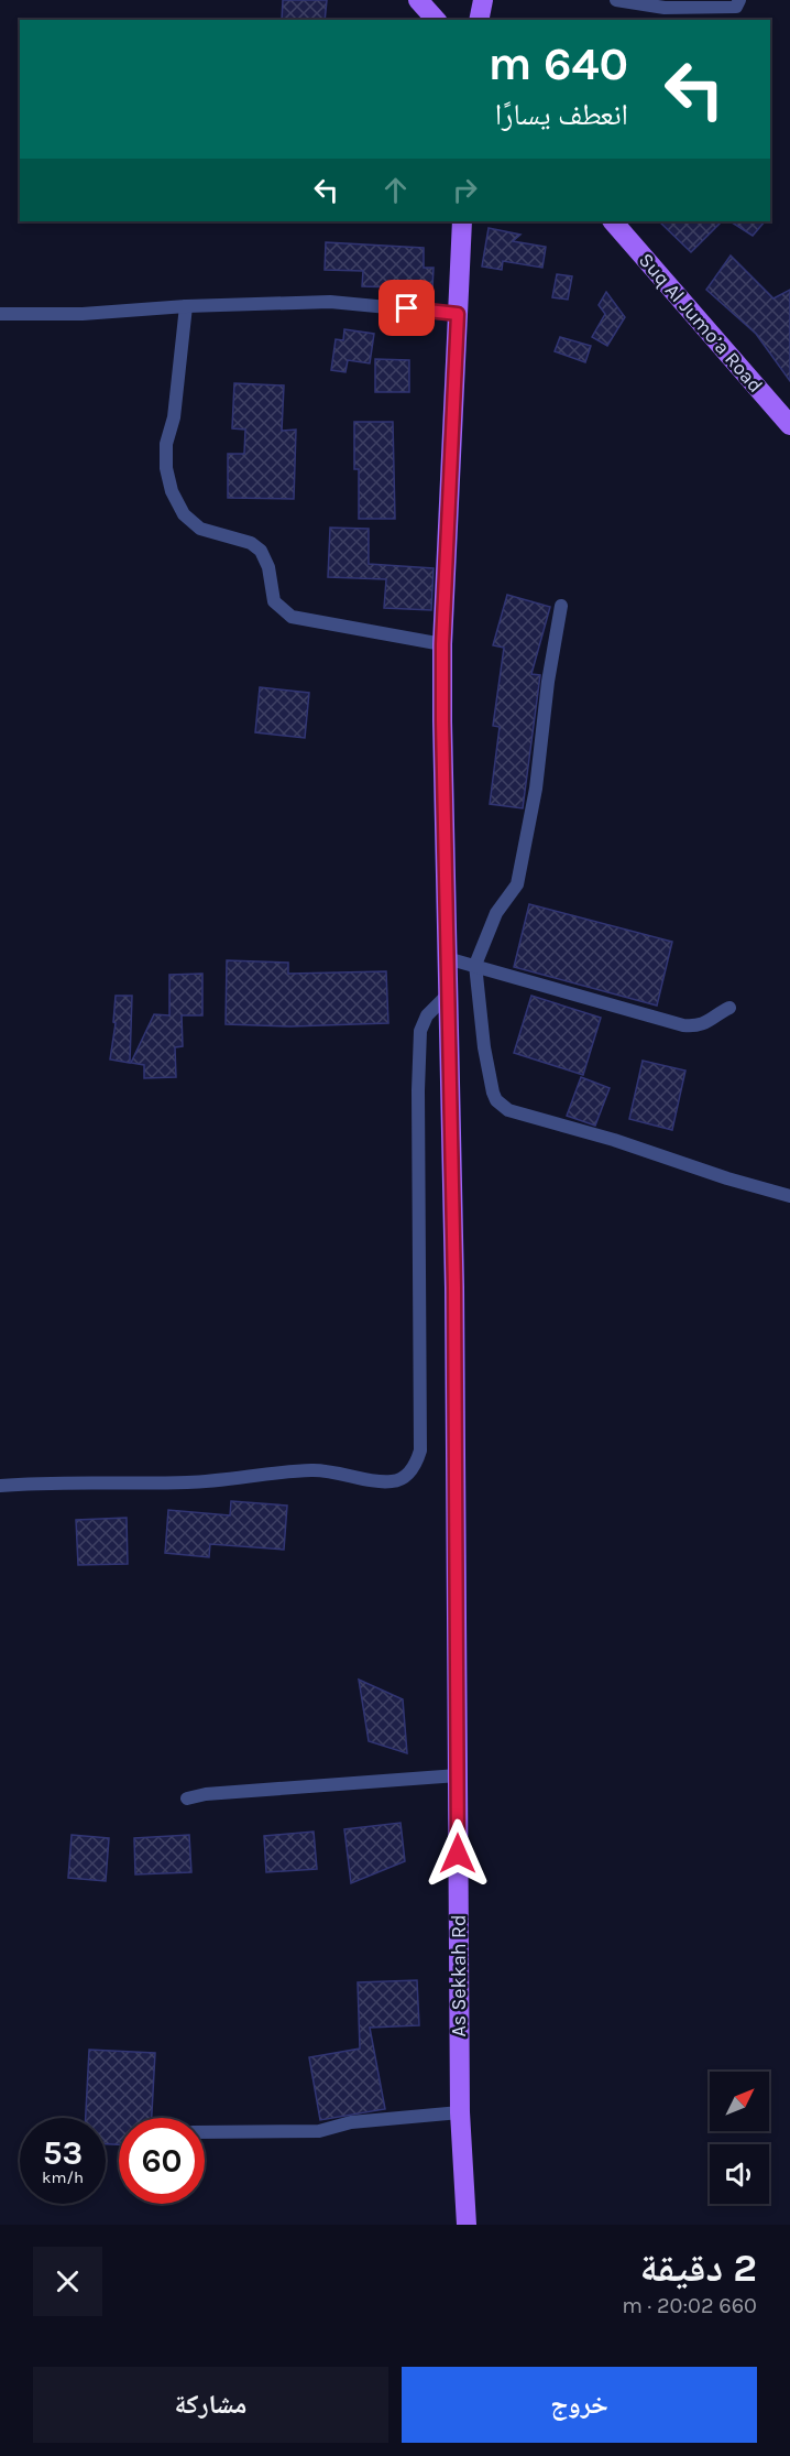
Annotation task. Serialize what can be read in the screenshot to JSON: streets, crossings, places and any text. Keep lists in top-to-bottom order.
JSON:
{
  "streets": {
    "main road": ["Suq Al Jumo’a Road", "As Sekkah Rd"]
  },
  "north": "top right",
  "page": {
    "turn": ["640 m", "انعطف يسارًا"],
    "speed": "53 km/h",
    "limit": "60",
    "heading": ["2 دقيقة", "660 m · 20:02"],
    "buttons": ["خروج", "مشاركة"]
  }
}
